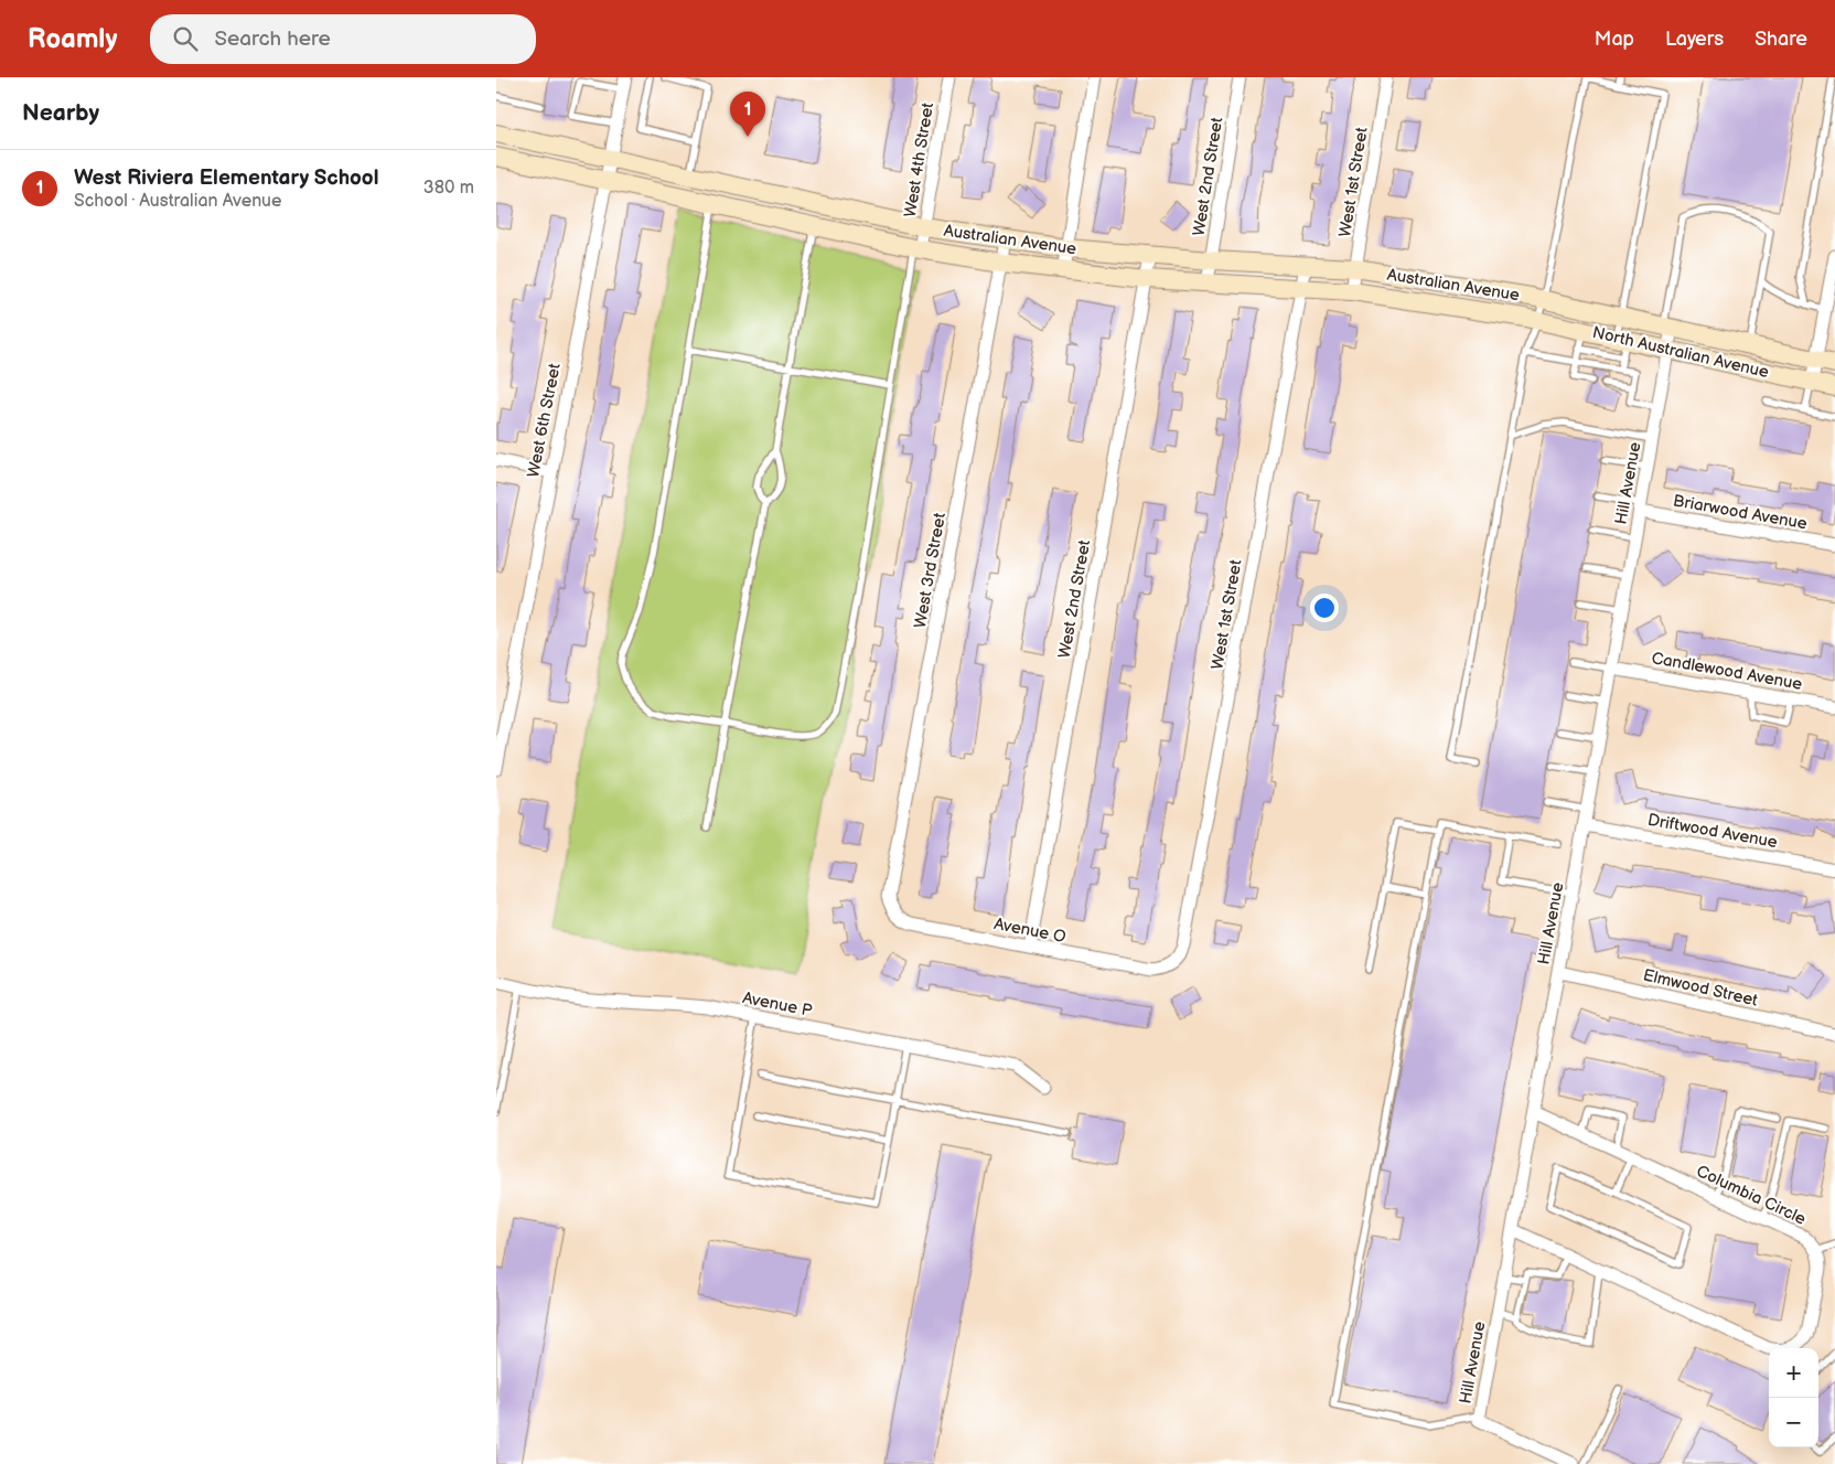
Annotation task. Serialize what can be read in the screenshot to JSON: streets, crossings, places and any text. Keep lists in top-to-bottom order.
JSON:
{
  "streets": {
    "main road": ["Australian Avenue", "North Australian Avenue"],
    "street": [
      "West 4th Street",
      "West 2nd Street",
      "West 1st Street",
      "West 6th Street",
      "Hill Avenue",
      "Briarwood Avenue",
      "West 3rd Street",
      "Candlewood Avenue",
      "Driftwood Avenue",
      "Avenue O",
      "Elmwood Street",
      "Avenue P",
      "Columbia Circle"
    ]
  },
  "crossings": [
    ["West 4th Street", "Australian Avenue"],
    ["West 2nd Street", "Australian Avenue"],
    ["West 2nd Street", "Avenue O"],
    ["West 1st Street", "Australian Avenue"],
    ["West 1st Street", "Avenue O"],
    ["Australian Avenue", "North Australian Avenue"],
    ["Australian Avenue", "West 6th Street"],
    ["Australian Avenue", "West 3rd Street"],
    ["North Australian Avenue", "Hill Avenue"],
    ["Hill Avenue", "Briarwood Avenue"],
    ["Hill Avenue", "Candlewood Avenue"],
    ["Hill Avenue", "Driftwood Avenue"],
    ["Hill Avenue", "Elmwood Street"],
    ["Hill Avenue", "Columbia Circle"],
    ["West 3rd Street", "Avenue O"]
  ],
  "page": {
    "header": "Roamly",
    "search": "Search here",
    "nav": ["Map", "Layers", "Share"],
    "heading": "Nearby",
    "pins": "1",
    "list": [
      {
        "mark": "1",
        "name": "West Riviera Elementary School",
        "note": "School · Australian Avenue",
        "value": "380 m"
      }
    ],
    "map_buttons": ["+", "−"]
  }
}
